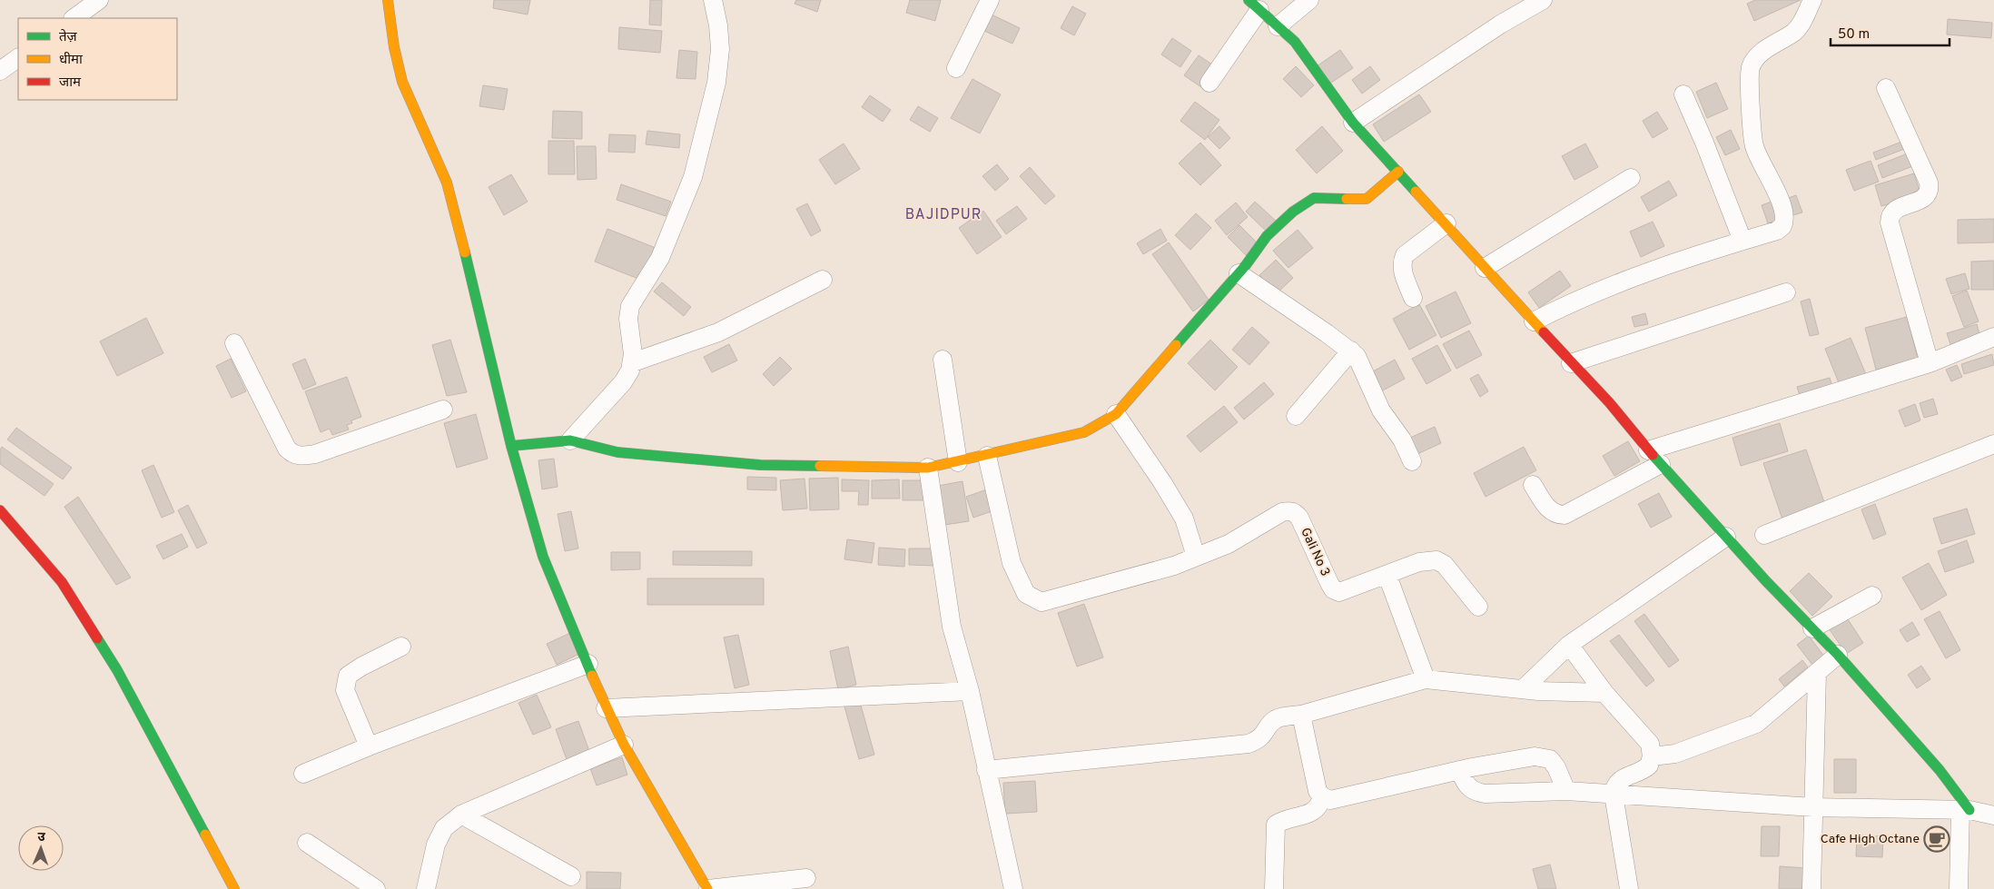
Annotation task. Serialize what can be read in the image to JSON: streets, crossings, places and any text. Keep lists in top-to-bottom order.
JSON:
{
  "streets": {
    "street": ["Gali No 3"]
  },
  "districts": ["BAJIDPUR"],
  "places": {
    "cafe": ["Cafe High Octane"]
  },
  "legend": ["तेज़", "धीमा", "जाम"],
  "scale_bar": "50 m",
  "north": "top"
}
